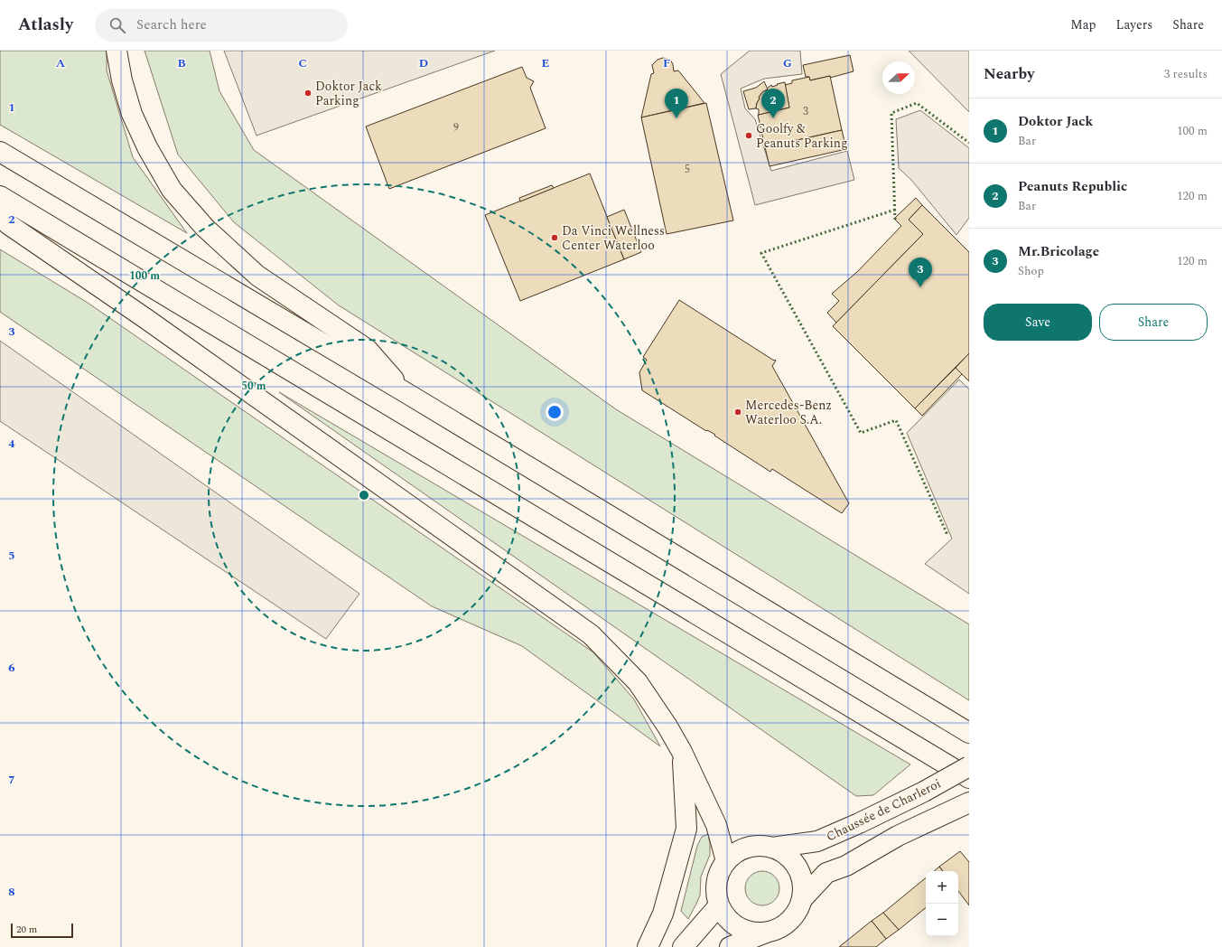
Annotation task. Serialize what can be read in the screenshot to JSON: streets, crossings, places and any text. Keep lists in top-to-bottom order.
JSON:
{
  "streets": {
    "main road": ["Chaussée de Charleroi"]
  },
  "places": [
    "Doktor Jack Parking",
    "Goolfy & Peanuts Parking",
    "Da Vinci Wellness Center Waterloo",
    "Mercedes-Benz Waterloo S.A."
  ],
  "house_numbers": ["3", "9", "5"],
  "scale_bar": "20 m",
  "north": "right",
  "page": {
    "header": "Atlasly",
    "search": "Search here",
    "nav": ["Map", "Layers", "Share"],
    "heading": ["Nearby", "3 results"],
    "pins": ["1", "2", "3"],
    "list": [
      {
        "mark": "1",
        "name": "Doktor Jack",
        "note": "Bar",
        "value": "100 m"
      },
      {
        "mark": "2",
        "name": "Peanuts Republic",
        "note": "Bar",
        "value": "120 m"
      },
      {
        "mark": "3",
        "name": "Mr.Bricolage",
        "note": "Shop",
        "value": "120 m"
      }
    ],
    "buttons": ["Save", "Share"],
    "map_buttons": ["+", "−"],
    "scale": "20 m"
  },
  "grid": {
    "columns": [
      "A",
      "B",
      "C",
      "D",
      "E",
      "F",
      "G"
    ],
    "rows": [
      "1",
      "2",
      "3",
      "4",
      "5",
      "6",
      "7",
      "8"
    ]
  },
  "rings": ["100 m", "50 m"]
}
